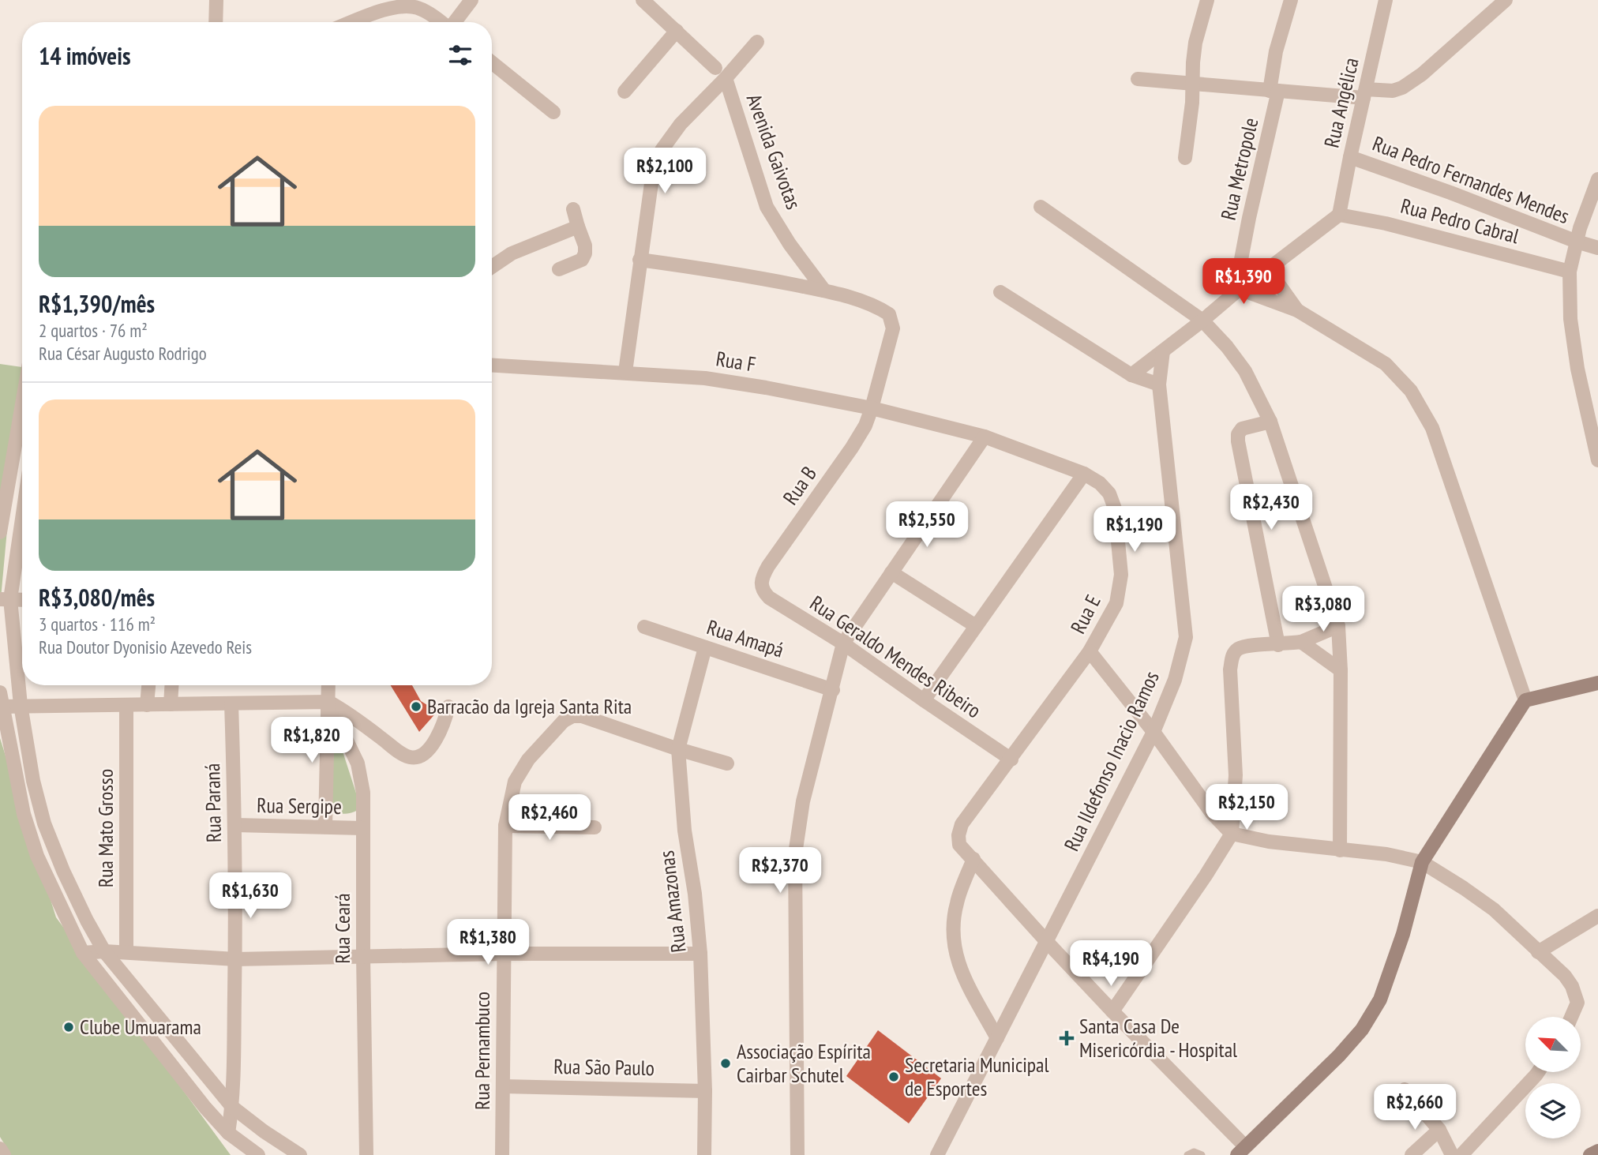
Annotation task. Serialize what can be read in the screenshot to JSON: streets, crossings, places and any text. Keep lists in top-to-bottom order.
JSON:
{
  "streets": {
    "street": [
      "Rua Angélica",
      "Avenida Gaivotas",
      "Rua Metropole",
      "Rua Pedro Fernandes Mendes",
      "Rua Pedro Cabral",
      "Rua F",
      "Rua B",
      "Rua E",
      "Rua Amapá",
      "Rua Geraldo Mendes Ribeiro",
      "Rua Ildefonso Inacio Ramos",
      "Rua Paraná",
      "Rua Sergipe",
      "Rua Mato Grosso",
      "Rua Amazonas",
      "Rua Ceará",
      "Rua Pernambuco",
      "Rua São Paulo"
    ]
  },
  "crossings": [
    ["Rua Angélica", "Rua Pedro Fernandes Mendes"],
    ["Rua Angélica", "Rua Pedro Cabral"],
    ["Avenida Gaivotas", "Rua B"],
    ["Rua F", "Rua B"],
    ["Rua F", "Rua E"],
    ["Rua B", "Rua E"],
    ["Rua B", "Rua Geraldo Mendes Ribeiro"],
    ["Rua E", "Rua Geraldo Mendes Ribeiro"],
    ["Rua Amapá", "Rua Amazonas"],
    ["Rua Paraná", "Rua Sergipe"],
    ["Rua Sergipe", "Rua Ceará"],
    ["Rua Amazonas", "Rua Pernambuco"],
    ["Rua Amazonas", "Rua São Paulo"],
    ["Rua Pernambuco", "Rua São Paulo"]
  ],
  "places": {
    "other": [
      "Barracão da Igreja Santa Rita",
      "Clube Umuarama",
      "Associação Espírita Cairbar Schutel",
      "Secretaria Municipal de Esportes"
    ],
    "health": ["Santa Casa De Misericórdia - Hospital"]
  },
  "north": "top left",
  "page": {
    "heading": "14 imóveis",
    "list": [
      {
        "name": "R$1,390/mês",
        "note": "2 quartos · 76 m² · Rua César Augusto Rodrigo"
      },
      {
        "name": "R$3,080/mês",
        "note": "3 quartos · 116 m² · Rua Doutor Dyonisio Azevedo Reis"
      }
    ],
    "price": [
      "R$2,100",
      "R$1,390",
      "R$2,430",
      "R$2,550",
      "R$1,190",
      "R$3,080",
      "R$1,820",
      "R$2,150",
      "R$2,460",
      "R$2,370",
      "R$1,630",
      "R$1,380",
      "R$4,190",
      "R$2,660"
    ]
  }
}
